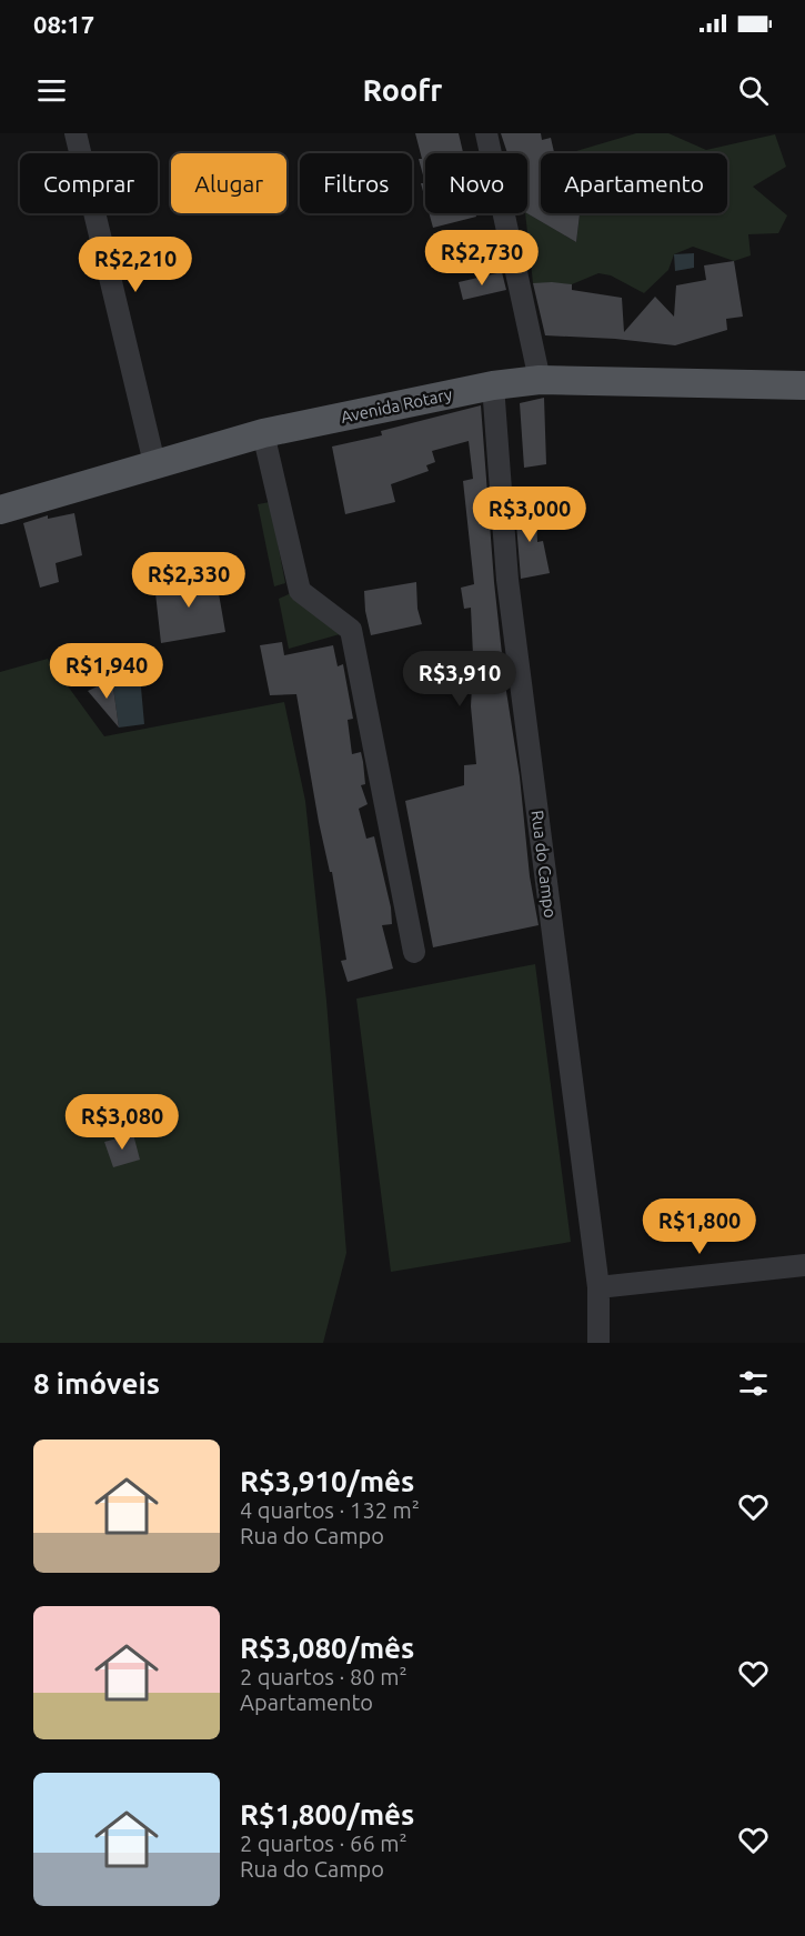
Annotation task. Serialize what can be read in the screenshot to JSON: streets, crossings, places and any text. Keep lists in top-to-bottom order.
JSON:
{
  "streets": {
    "main road": ["Avenida Rotary"],
    "street": ["Rua do Campo"]
  },
  "crossings": [
    ["Avenida Rotary", "Rua do Campo"]
  ],
  "page": {
    "status": "08:17",
    "header": "Roofr",
    "chip": [
      "Comprar",
      "Alugar",
      "Filtros",
      "Novo",
      "Apartamento"
    ],
    "price": [
      "R$2,730",
      "R$2,210",
      "R$3,000",
      "R$2,330",
      "R$1,940",
      "R$3,910",
      "R$3,080",
      "R$1,800"
    ],
    "heading": "8 imóveis",
    "list": [
      {
        "name": "R$3,910/mês",
        "note": "4 quartos · 132 m² · Rua do Campo"
      },
      {
        "name": "R$3,080/mês",
        "note": "2 quartos · 80 m² · Apartamento"
      },
      {
        "name": "R$1,800/mês",
        "note": "2 quartos · 66 m² · Rua do Campo"
      }
    ]
  }
}
